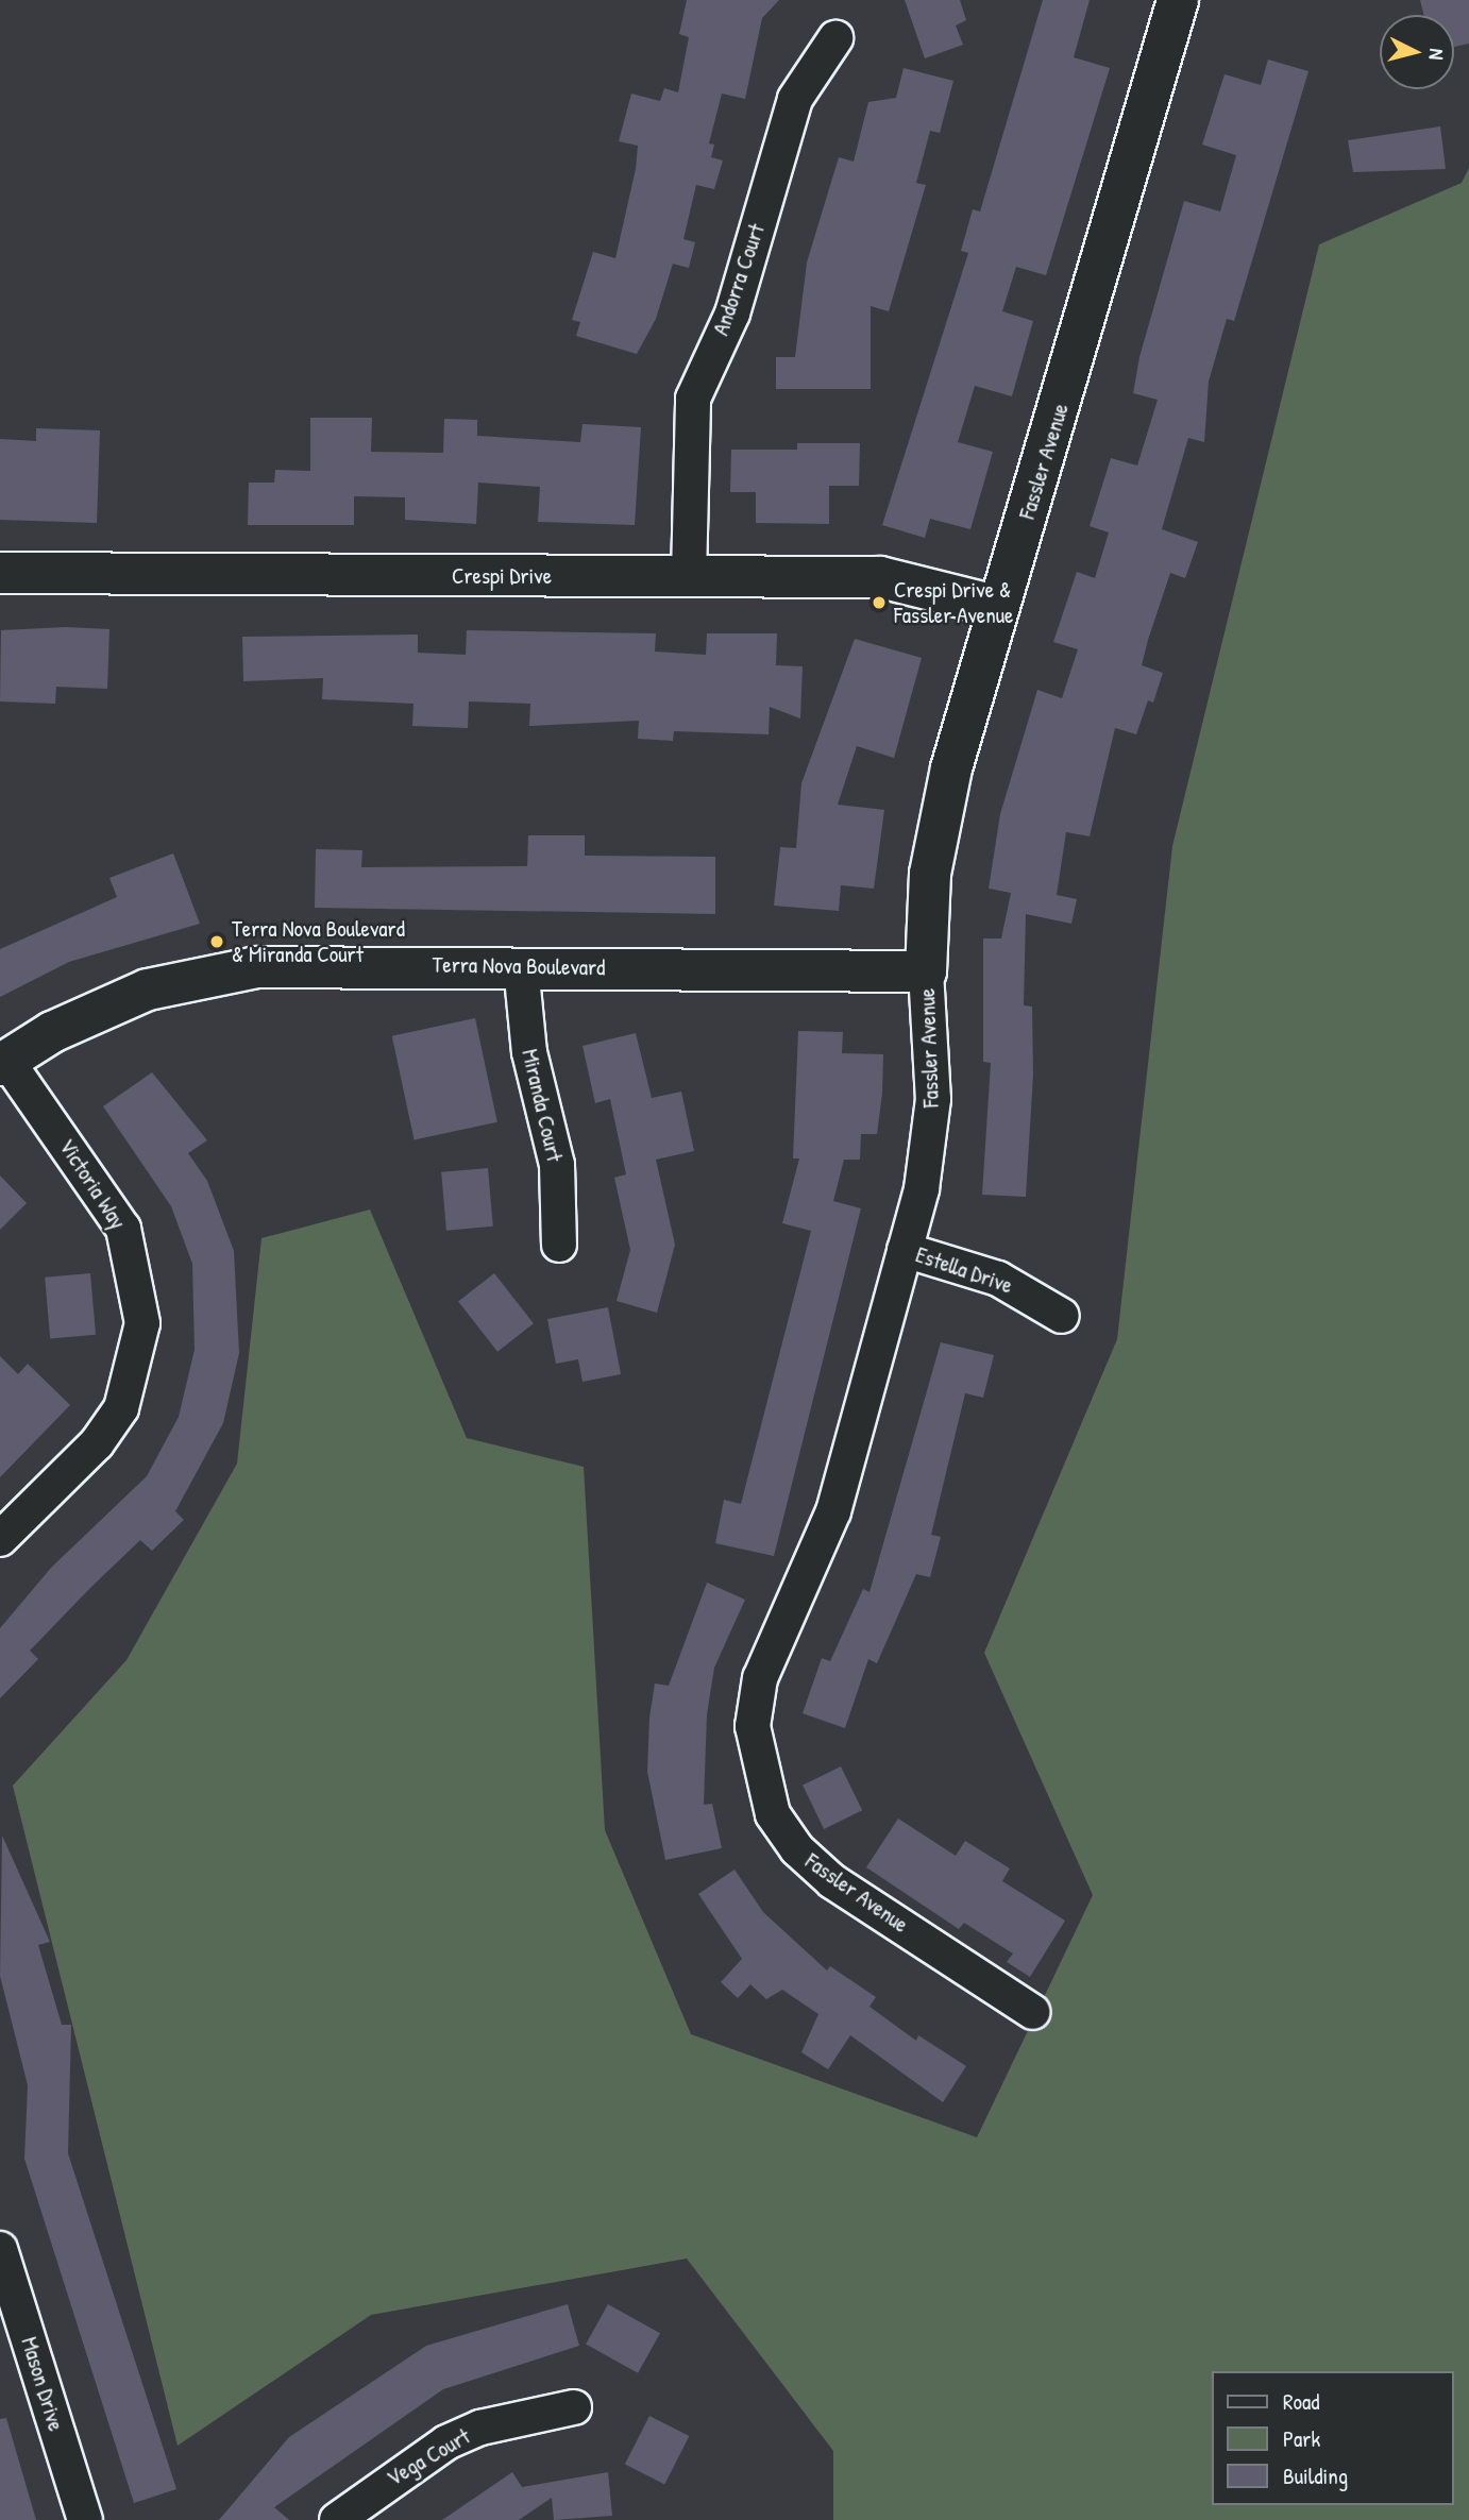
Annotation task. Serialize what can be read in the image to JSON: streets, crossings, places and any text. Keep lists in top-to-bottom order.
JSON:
{
  "streets": {
    "street": [
      "Andorra Court",
      "Fassler Avenue",
      "Crespi Drive",
      "Terra Nova Boulevard",
      "Miranda Court",
      "Victoria Way",
      "Estella Drive",
      "Mason Drive",
      "Vega Court"
    ]
  },
  "crossings": [
    ["Andorra Court", "Crespi Drive"],
    ["Fassler Avenue", "Crespi Drive"],
    ["Fassler Avenue", "Terra Nova Boulevard"],
    ["Fassler Avenue", "Estella Drive"],
    ["Terra Nova Boulevard", "Miranda Court"],
    ["Terra Nova Boulevard", "Victoria Way"]
  ],
  "places": ["Crespi Drive & Fassler Avenue", "Terra Nova Boulevard & Miranda Court"],
  "legend": ["Road", "Park", "Building"],
  "north": "right"
}
